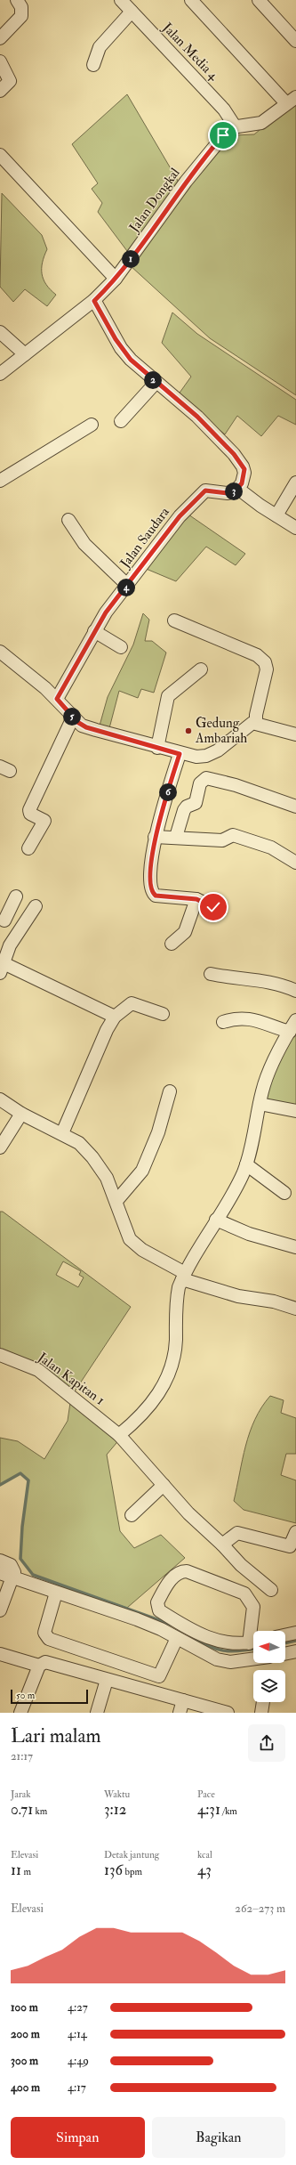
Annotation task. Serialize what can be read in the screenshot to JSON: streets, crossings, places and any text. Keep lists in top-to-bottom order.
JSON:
{
  "streets": {
    "street": [
      "Jalan Media 4",
      "Jalan Dongkal",
      "Jalan Saudara",
      "Jalan Kapitan 1"
    ]
  },
  "crossings": [
    ["Jalan Media 4", "Jalan Dongkal"]
  ],
  "places": ["Gedung Ambariah"],
  "scale_bar": "50 m",
  "north": "left",
  "page": {
    "pins": [
      "1",
      "2",
      "3",
      "4",
      "5",
      "6"
    ],
    "scale": "50 m",
    "heading": ["Lari malam", "21:17"],
    "stats": [
      ["Jarak", "0.71 km"],
      ["Waktu", "3:12"],
      ["Pace", "4:31 /km"],
      ["Elevasi", "11 m"],
      ["Detak jantung", "136 bpm"],
      ["kcal", "43"]
    ],
    "chart": ["Elevasi", "262–273 m"],
    "list": [
      {
        "name": "100 m",
        "note": "4:27"
      },
      {
        "name": "200 m",
        "note": "4:14"
      },
      {
        "name": "300 m",
        "note": "4:49"
      },
      {
        "name": "400 m",
        "note": "4:17"
      }
    ],
    "buttons": ["Simpan", "Bagikan"]
  }
}
